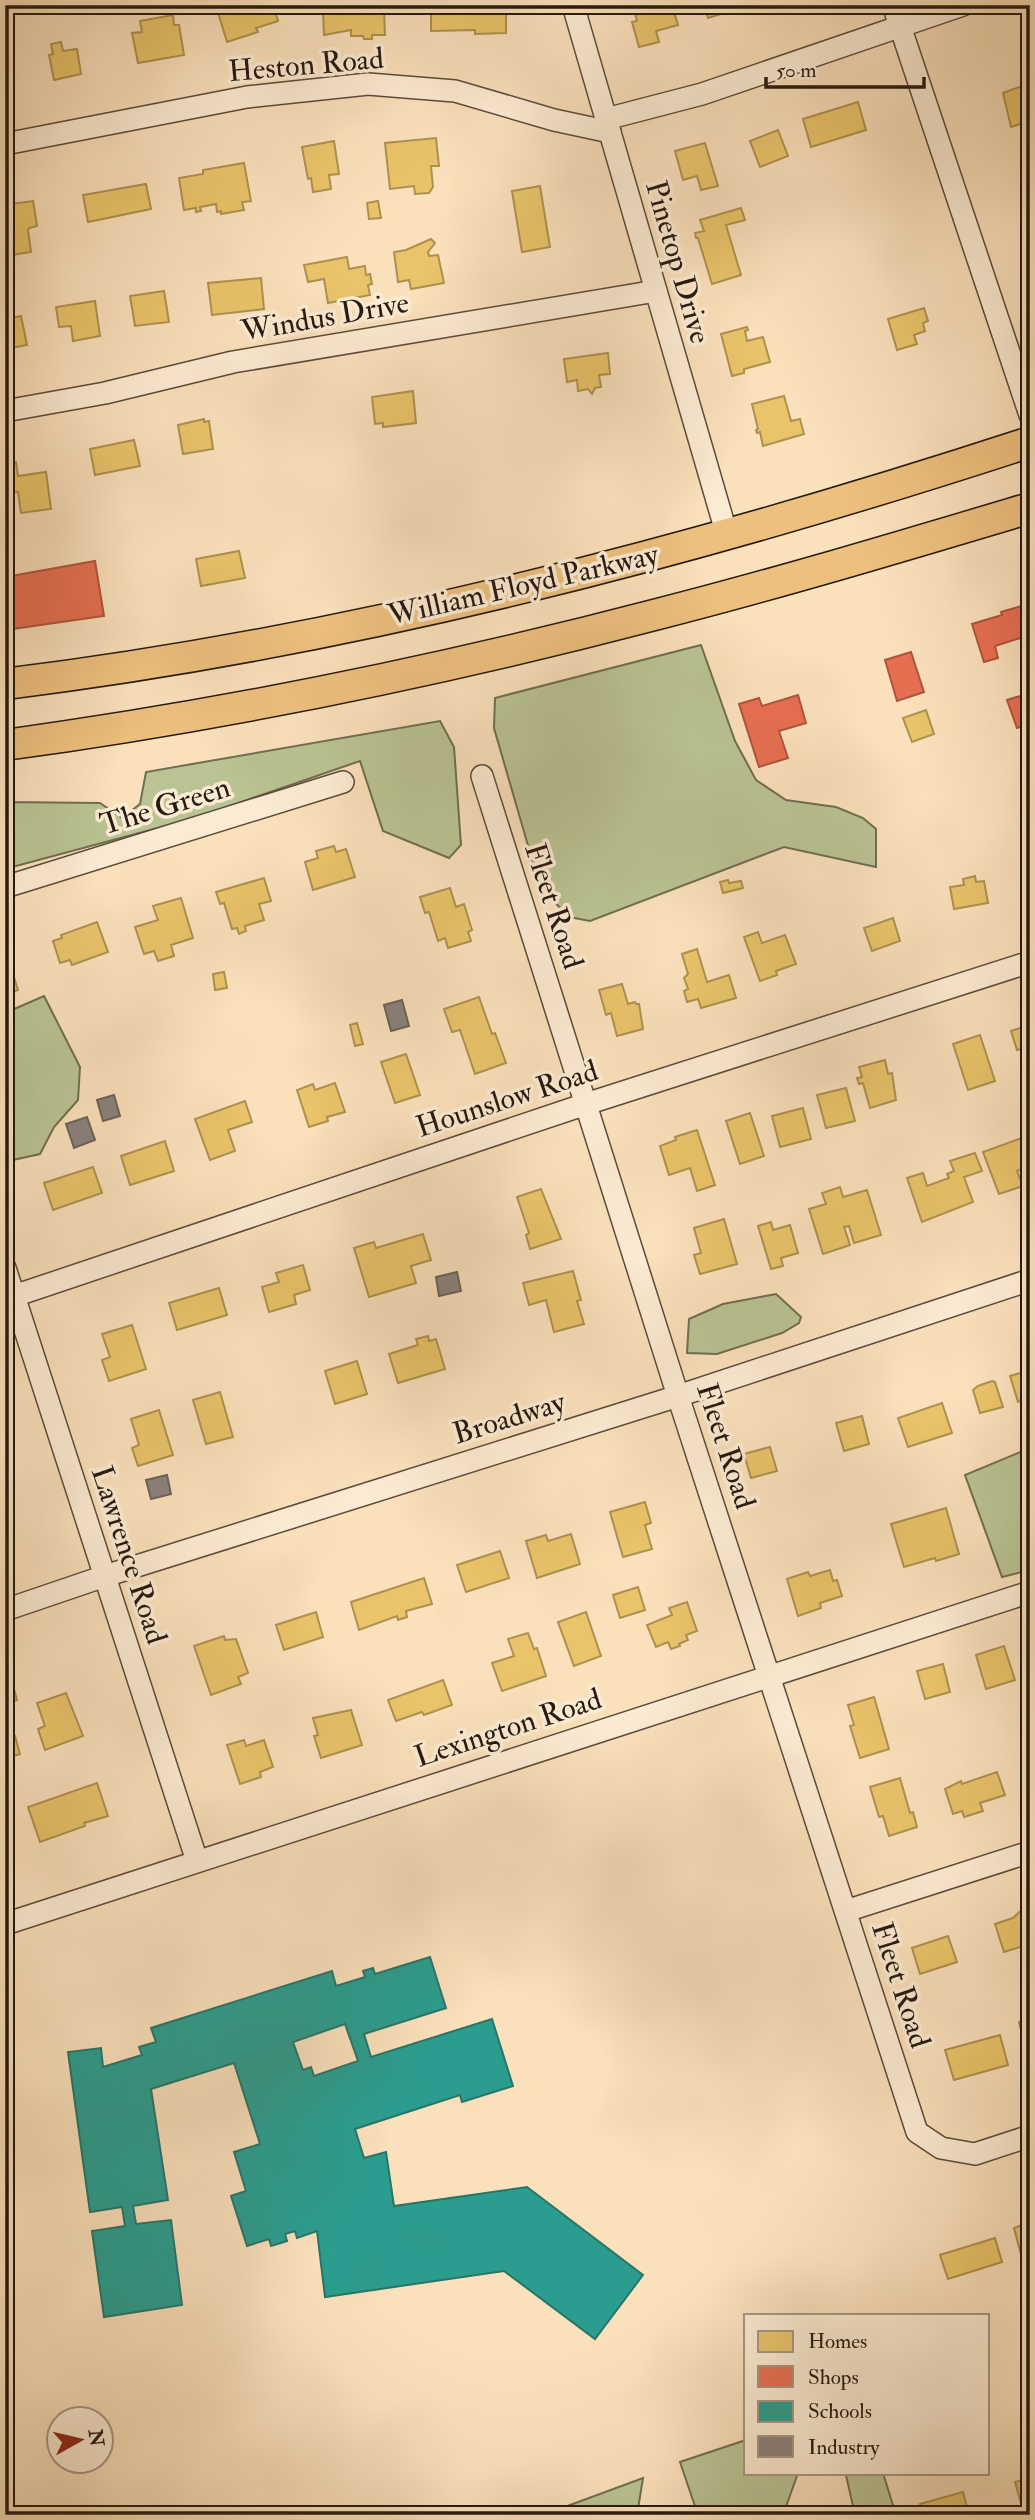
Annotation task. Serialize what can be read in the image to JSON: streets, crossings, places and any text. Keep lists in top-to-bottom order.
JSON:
{
  "streets": {
    "highway": ["William Floyd Parkway"],
    "street": [
      "Heston Road",
      "Pinetop Drive",
      "Windus Drive",
      "The Green",
      "Fleet Road",
      "Hounslow Road",
      "Broadway",
      "Lawrence Road",
      "Lexington Road"
    ]
  },
  "crossings": [
    ["Heston Road", "Pinetop Drive"],
    ["Pinetop Drive", "Windus Drive"],
    ["Pinetop Drive", "William Floyd Parkway"],
    ["Fleet Road", "Hounslow Road"],
    ["Fleet Road", "Broadway"],
    ["Fleet Road", "Lexington Road"],
    ["Hounslow Road", "Lawrence Road"],
    ["Broadway", "Lawrence Road"],
    ["Lawrence Road", "Lexington Road"]
  ],
  "legend": [
    "Homes",
    "Shops",
    "Schools",
    "Industry"
  ],
  "scale_bar": "50 m",
  "north": "right"
}
